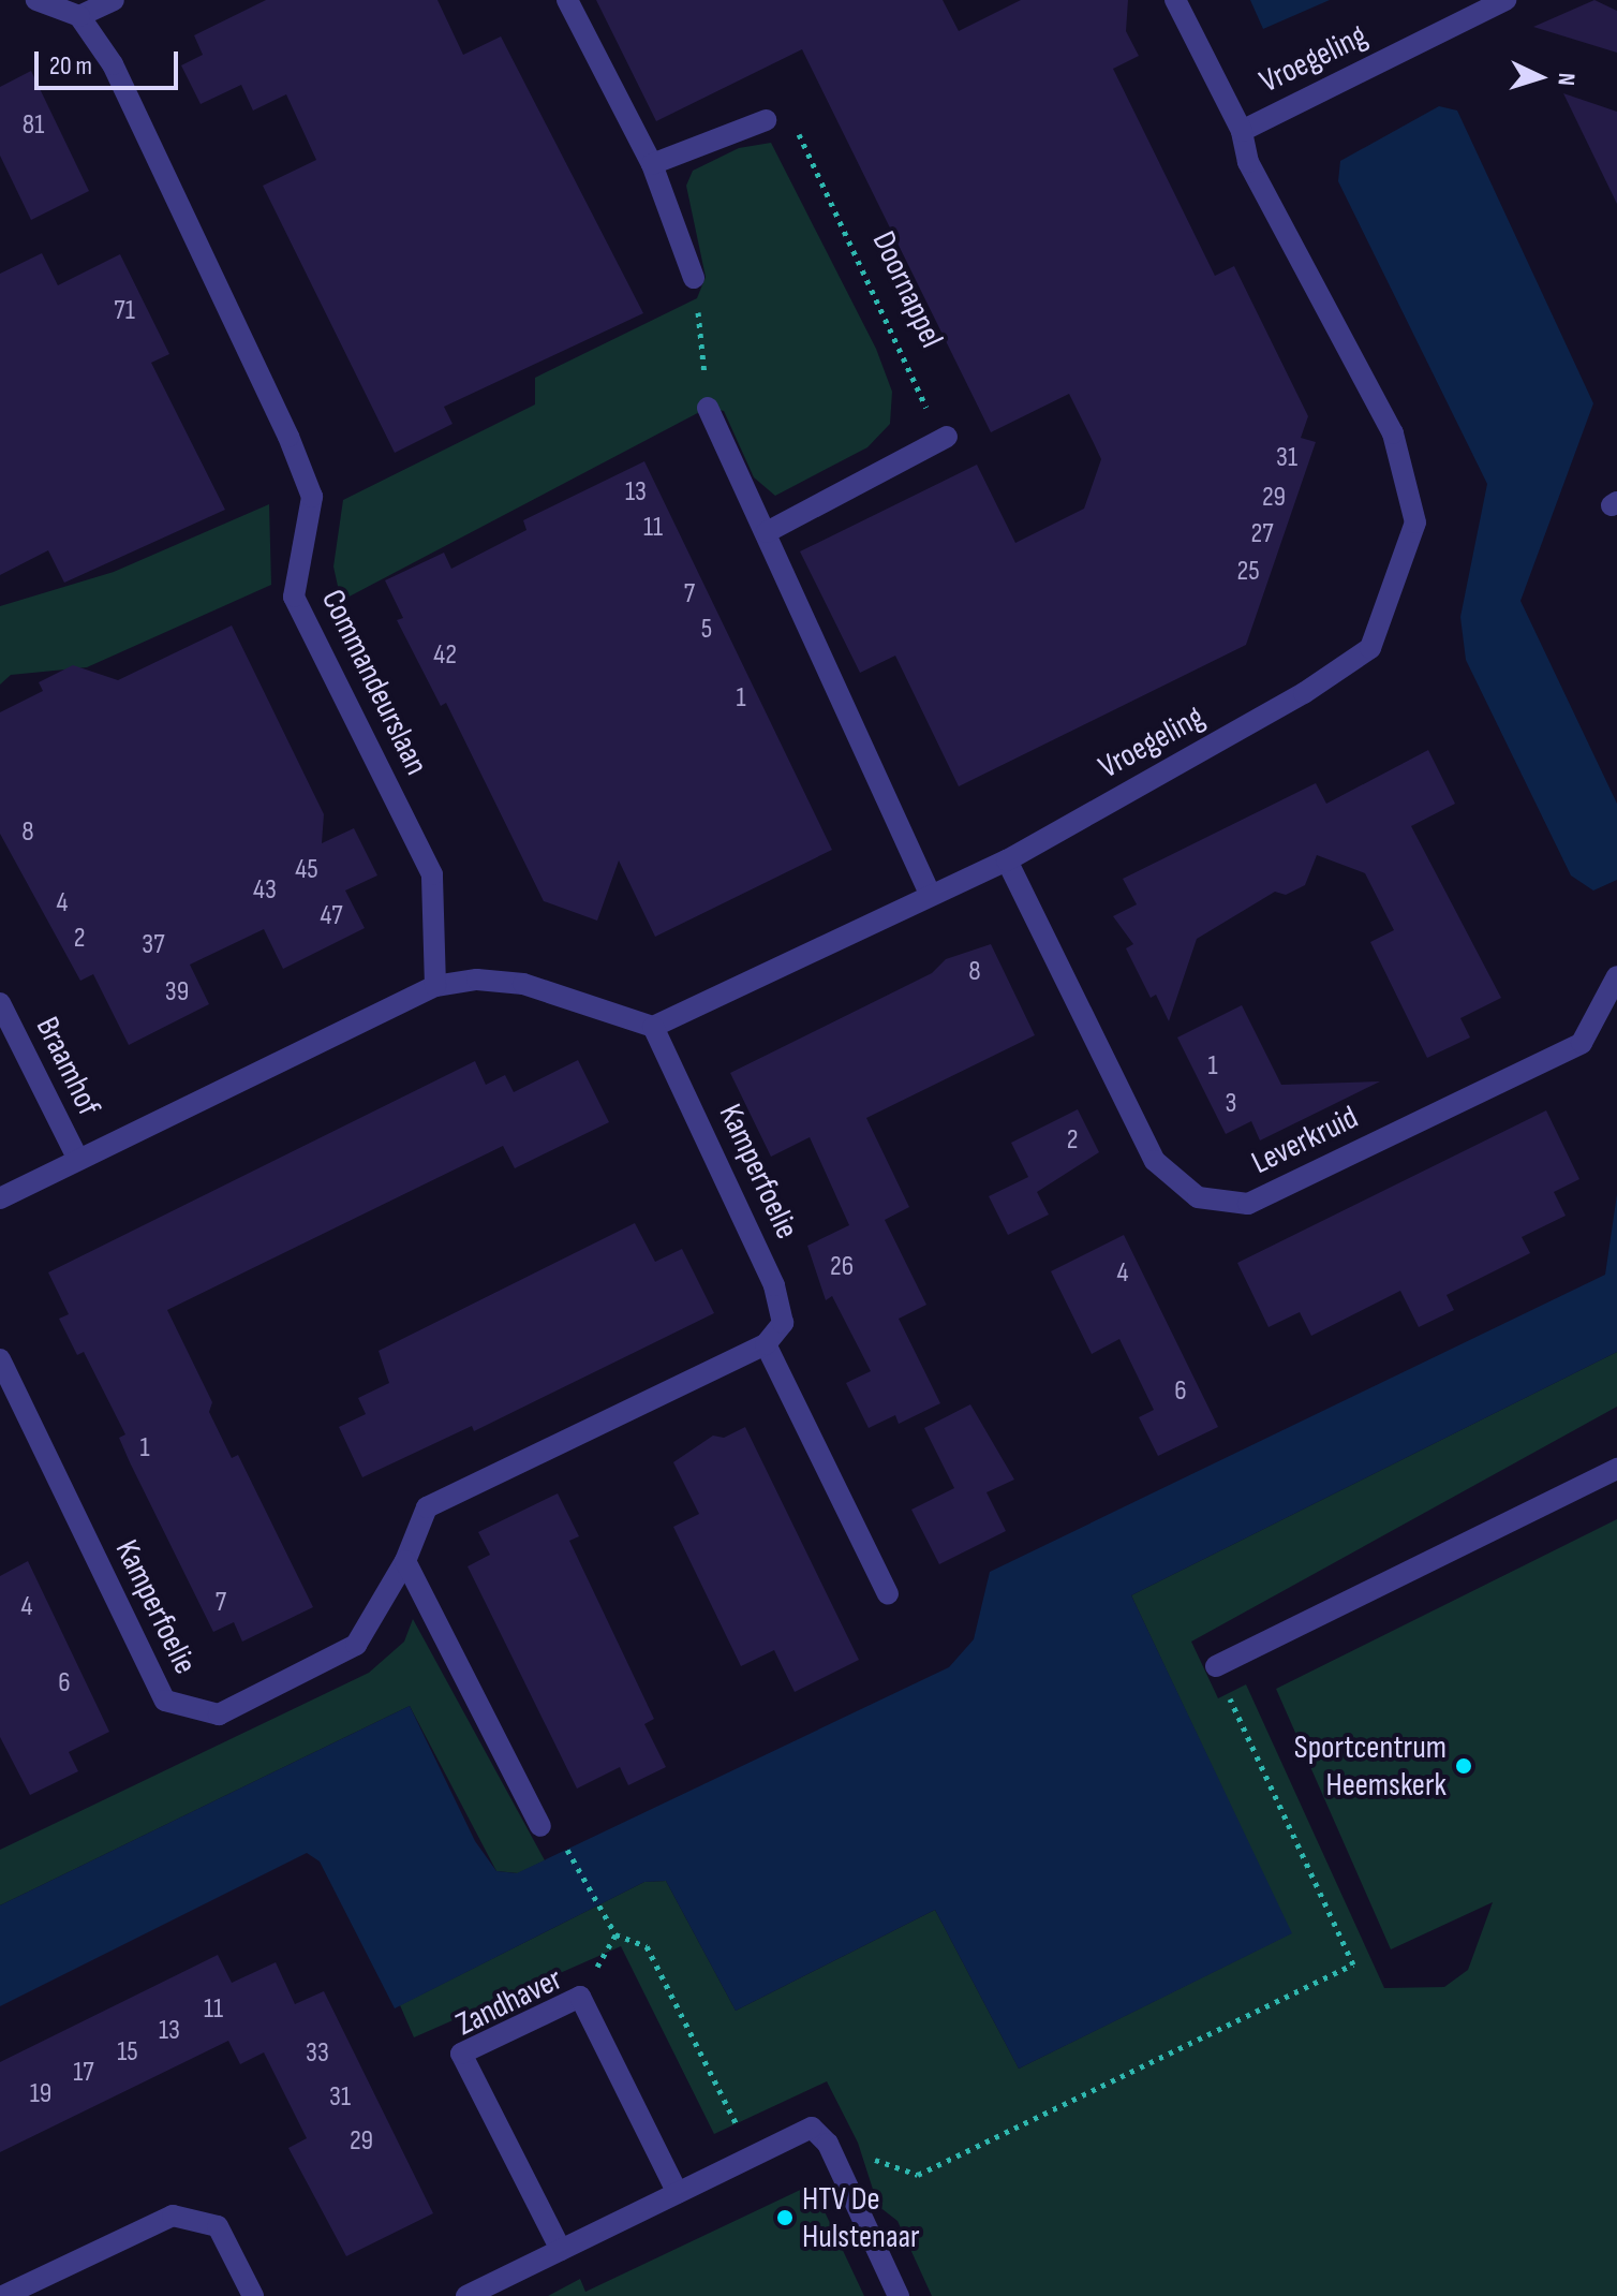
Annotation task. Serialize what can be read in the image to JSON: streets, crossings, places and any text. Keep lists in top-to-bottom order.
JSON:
{
  "streets": {
    "street": [
      "Vroegeling",
      "Commandeurslaan",
      "Braamhof",
      "Leverkruid",
      "Kamperfoelie",
      "Zandhaver"
    ],
    "path": ["Doornappel"]
  },
  "crossings": [
    ["Vroegeling", "Leverkruid"],
    ["Vroegeling", "Kamperfoelie"]
  ],
  "places": ["Sportcentrum Heemskerk", "HTV De Hulstenaar"],
  "house_numbers": [
    "81",
    "71",
    "31",
    "13",
    "29",
    "11",
    "27",
    "25",
    "7",
    "5",
    "42",
    "1",
    "8",
    "45",
    "43",
    "4",
    "47",
    "2",
    "37",
    "8",
    "39",
    "1",
    "3",
    "2",
    "26",
    "4",
    "6",
    "1",
    "7",
    "4",
    "6",
    "11",
    "13",
    "15",
    "33",
    "17",
    "19",
    "31",
    "29"
  ],
  "scale_bar": "20 m",
  "north": "right"
}
